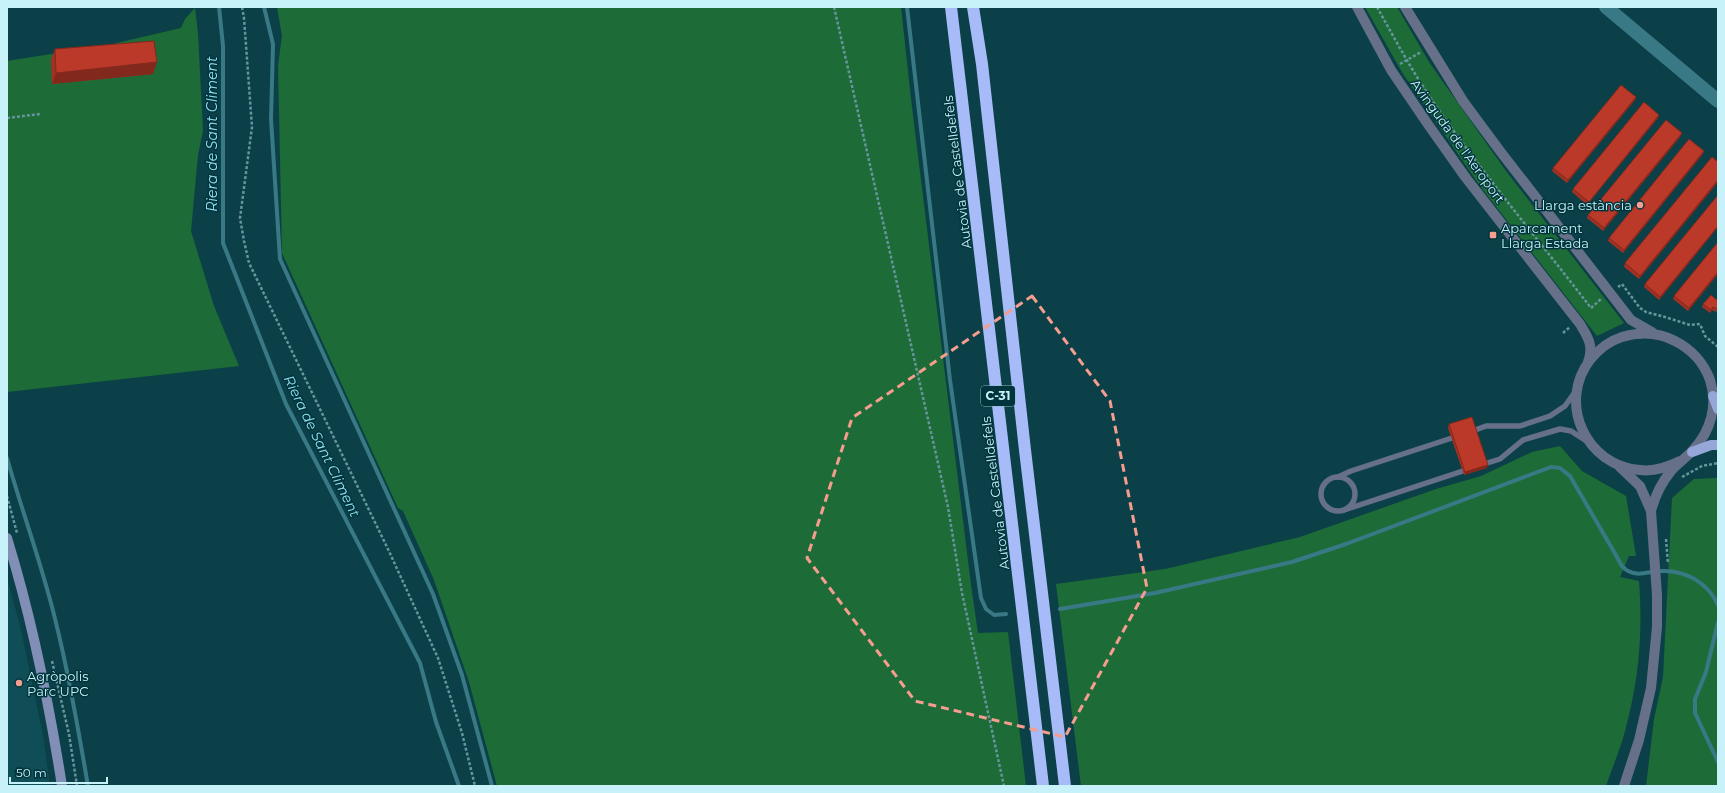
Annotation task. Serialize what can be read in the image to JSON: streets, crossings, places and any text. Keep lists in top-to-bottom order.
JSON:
{
  "streets": {
    "highway": ["Autovia de Castelldefels", "C-31"],
    "street": ["Avinguda de l'Aeroport"]
  },
  "water": ["Riera de Sant Climent"],
  "places": {
    "other": ["Llarga estància", "Agròpolis Parc UPC"],
    "transit": ["Aparcament Llarga Estada"]
  },
  "scale_bar": "50 m"
}
